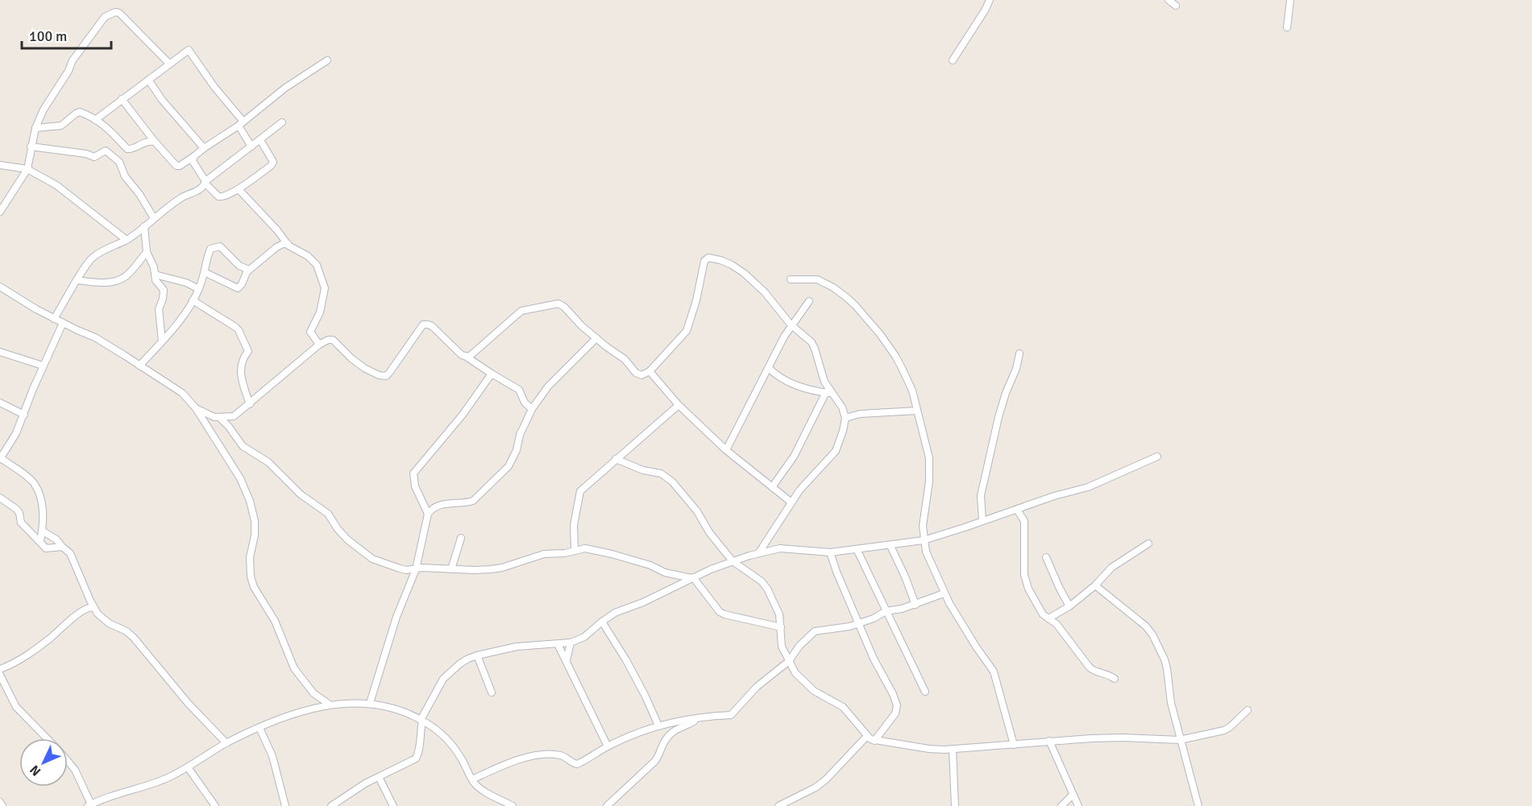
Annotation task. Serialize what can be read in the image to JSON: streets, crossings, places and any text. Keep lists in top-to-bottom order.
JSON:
{
  "scale_bar": "100 m",
  "north": "bottom left"
}
